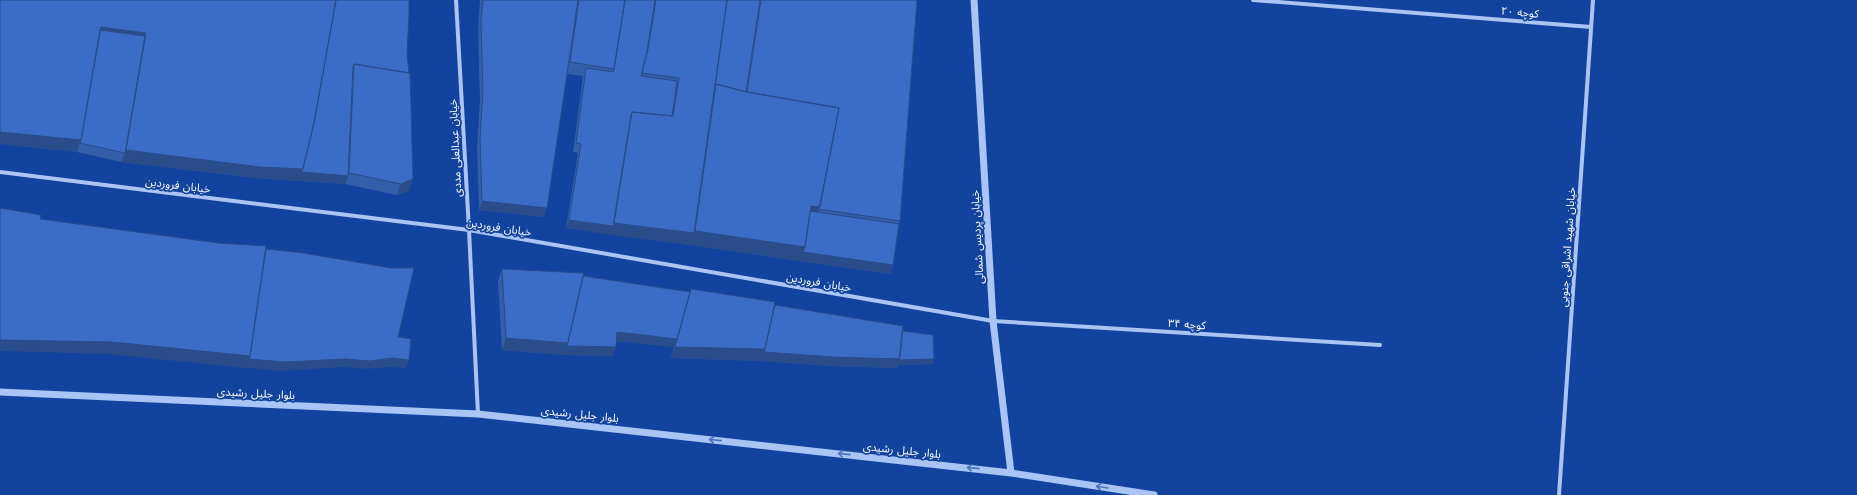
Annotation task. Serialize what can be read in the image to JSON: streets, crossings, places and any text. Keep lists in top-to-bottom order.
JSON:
{
  "streets": {
    "street": [
      "کوچه ۲۰",
      "خیابان عبدالعلی مددی",
      "خیابان فروردین",
      "خیابان پردیس شمالی",
      "خیابان شهید اشراقی جنوبی",
      "کوچه ۳۴",
      "بلوار جلیل رشیدی"
    ]
  },
  "crossings": [
    ["کوچه ۲۰", "خیابان شهید اشراقی جنوبی"],
    ["خیابان عبدالعلی مددی", "خیابان فروردین"],
    ["خیابان عبدالعلی مددی", "بلوار جلیل رشیدی"],
    ["خیابان فروردین", "خیابان پردیس شمالی"],
    ["خیابان فروردین", "کوچه ۳۴"],
    ["خیابان پردیس شمالی", "کوچه ۳۴"],
    ["خیابان پردیس شمالی", "بلوار جلیل رشیدی"]
  ],
  "one_way": ["بلوار جلیل رشیدی"]
}
